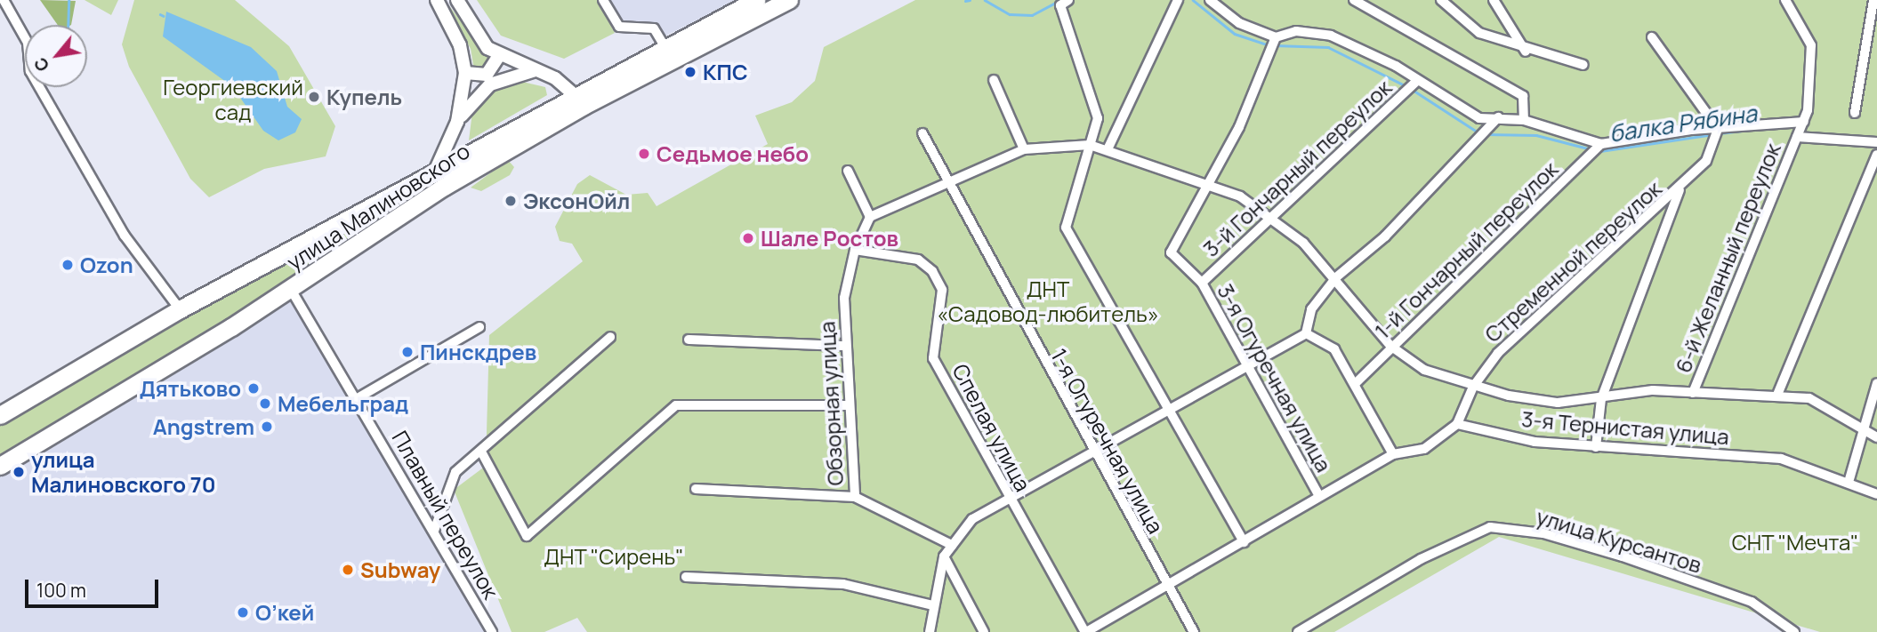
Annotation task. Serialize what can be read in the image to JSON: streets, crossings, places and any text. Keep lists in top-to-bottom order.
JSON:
{
  "streets": {
    "highway": ["улица Малиновского"],
    "street": [
      "3-й Гончарный переулок",
      "1-й Гончарный переулок",
      "6-й Желанный переулок",
      "Стременной переулок",
      "3-я Огуречная улица",
      "Обзорная улица",
      "Спелая улица",
      "3-я Тернистая улица",
      "1-я Огуречная улица",
      "Плавный переулок",
      "улица Курсантов"
    ]
  },
  "crossings": [
    ["3-й Гончарный переулок", "3-я Огуречная улица"],
    ["улица Малиновского", "Плавный переулок"],
    ["Стременной переулок", "3-я Тернистая улица"],
    ["Обзорная улица", "Спелая улица"]
  ],
  "water": ["балка Рябина"],
  "parks": [
    "Георгиевский сад",
    "ДНТ «Садовод-любитель»",
    "СНТ \"Мечта\"",
    "ДНТ \"Сирень\""
  ],
  "places": [
    "КПС",
    "Купель",
    "Седьмое небо",
    "ЭксонОйл",
    "Шале Ростов",
    "Ozon",
    "Пинскдрев",
    "Дятьково",
    "Мебельград",
    "Angstrem",
    "улица Малиновского 70",
    "Subway",
    "О’кей"
  ],
  "scale_bar": "100 m",
  "north": "bottom left"
}
